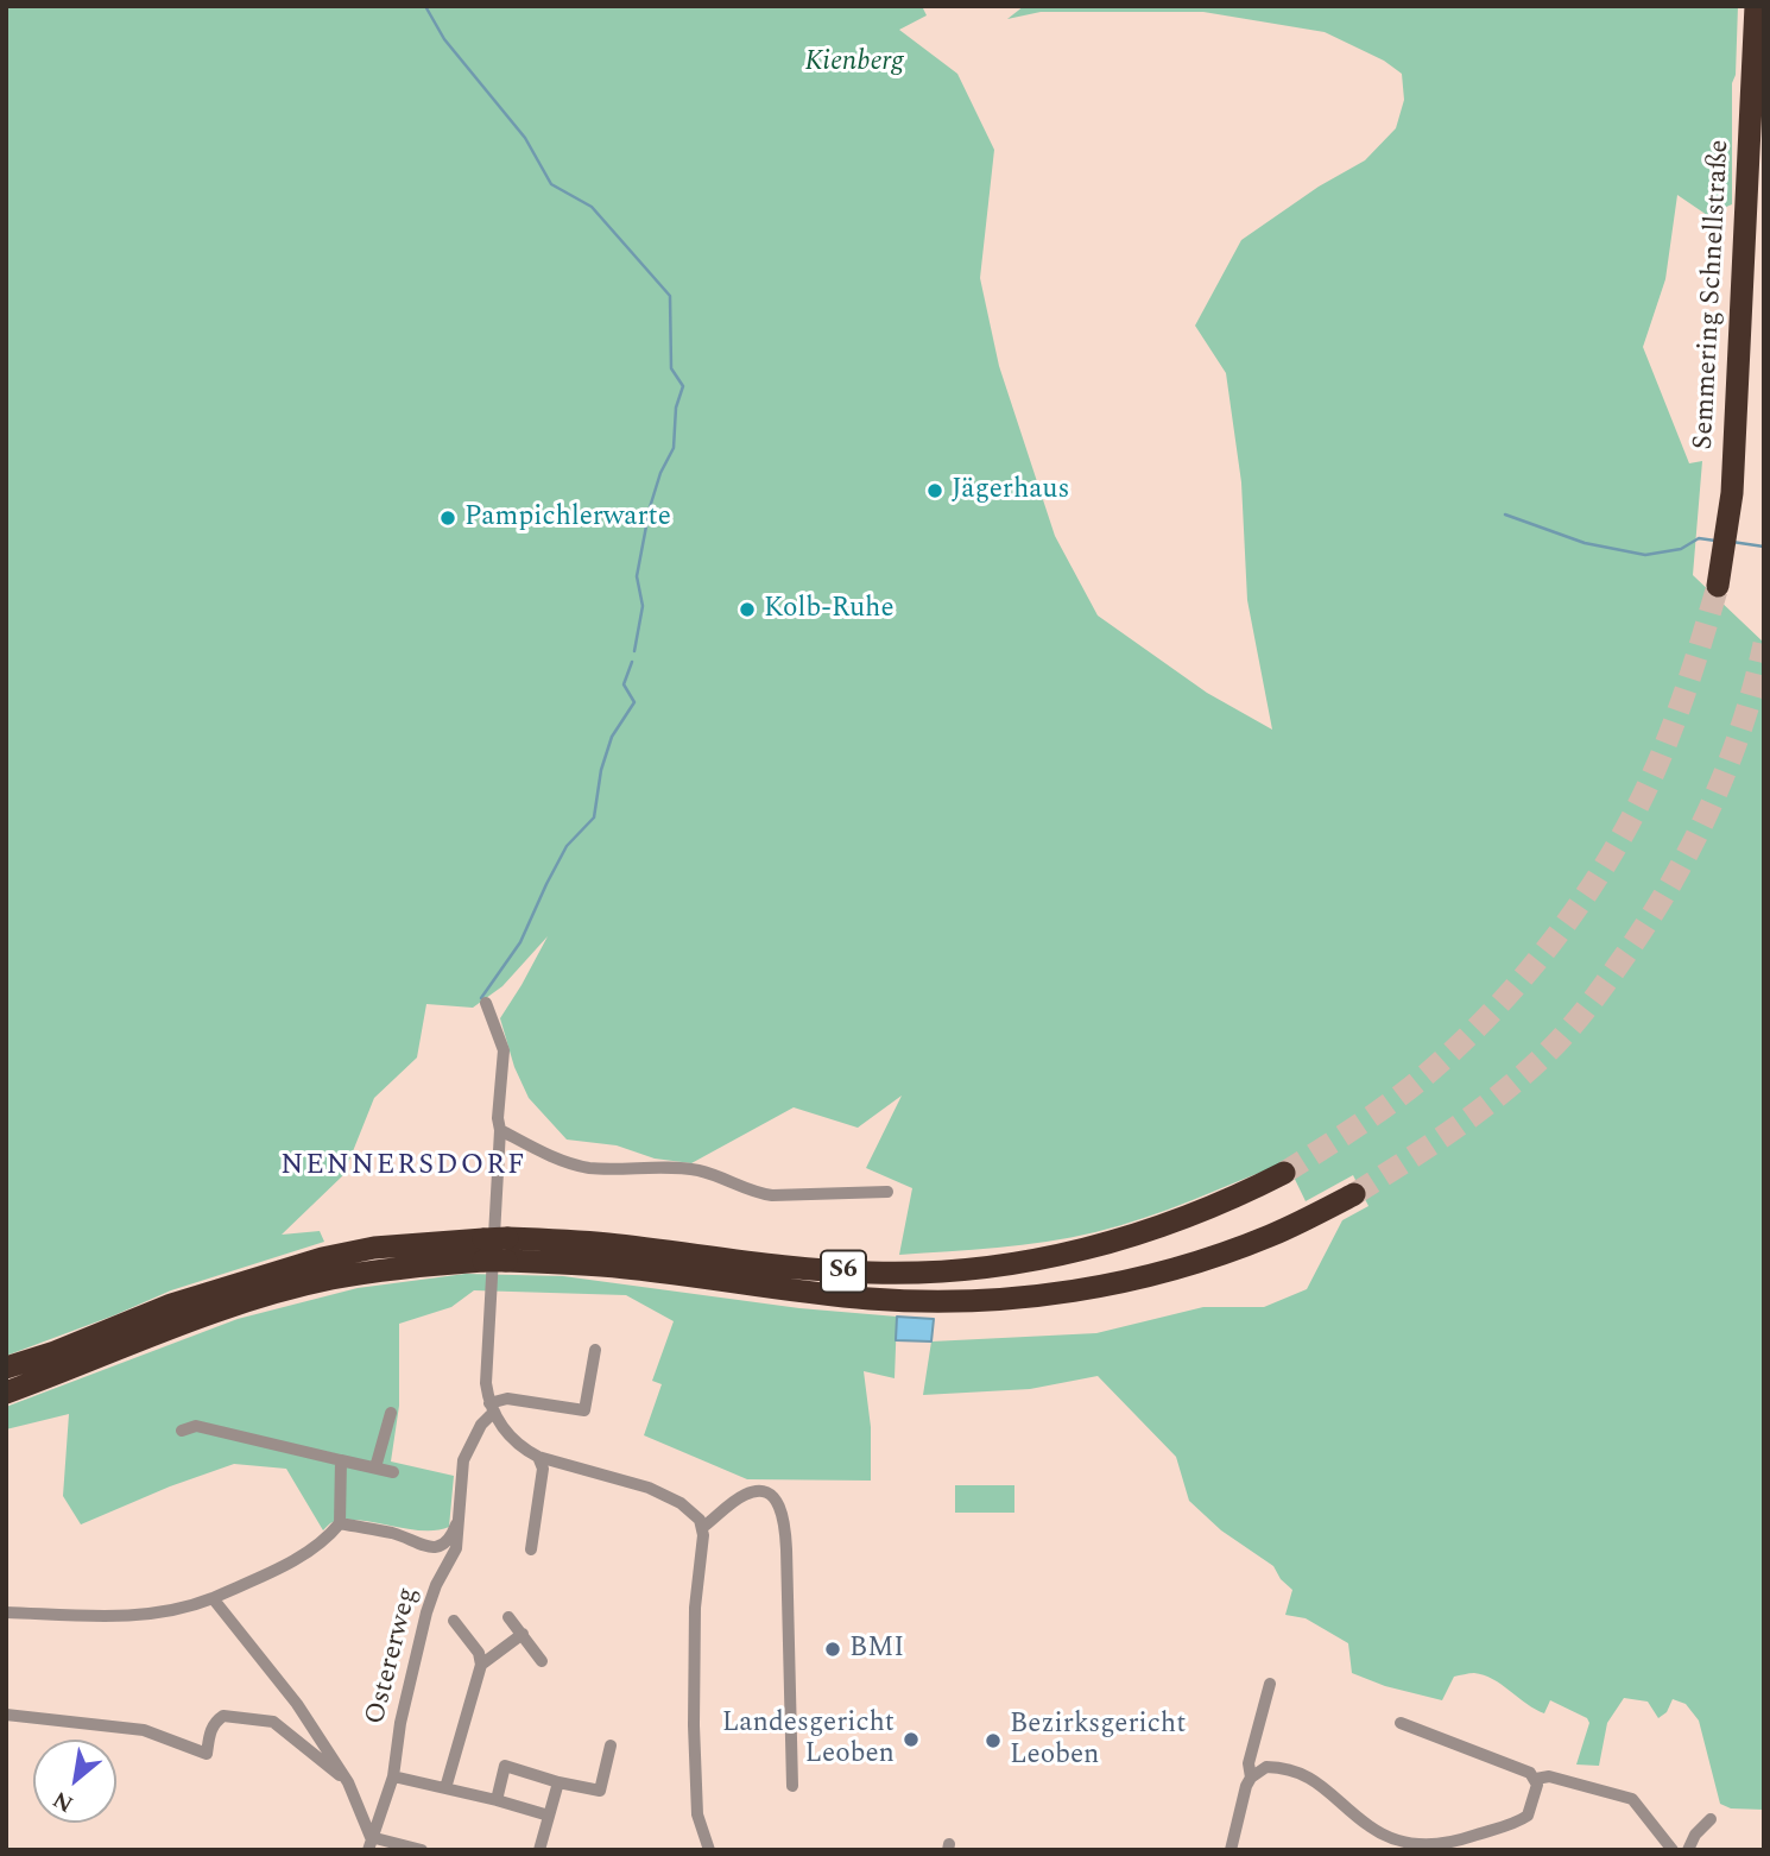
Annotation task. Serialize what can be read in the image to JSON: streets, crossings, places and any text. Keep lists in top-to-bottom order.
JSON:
{
  "streets": {
    "highway": ["Semmering Schnellstraße", "S6"],
    "street": ["Ostererweg"]
  },
  "districts": ["NENNERSDORF"],
  "parks": ["Kienberg"],
  "places": [
    "Jägerhaus",
    "Pampichlerwarte",
    "Kolb-Ruhe",
    "BMI",
    "Landesgericht Leoben",
    "Bezirksgericht Leoben"
  ],
  "north": "bottom left"
}
